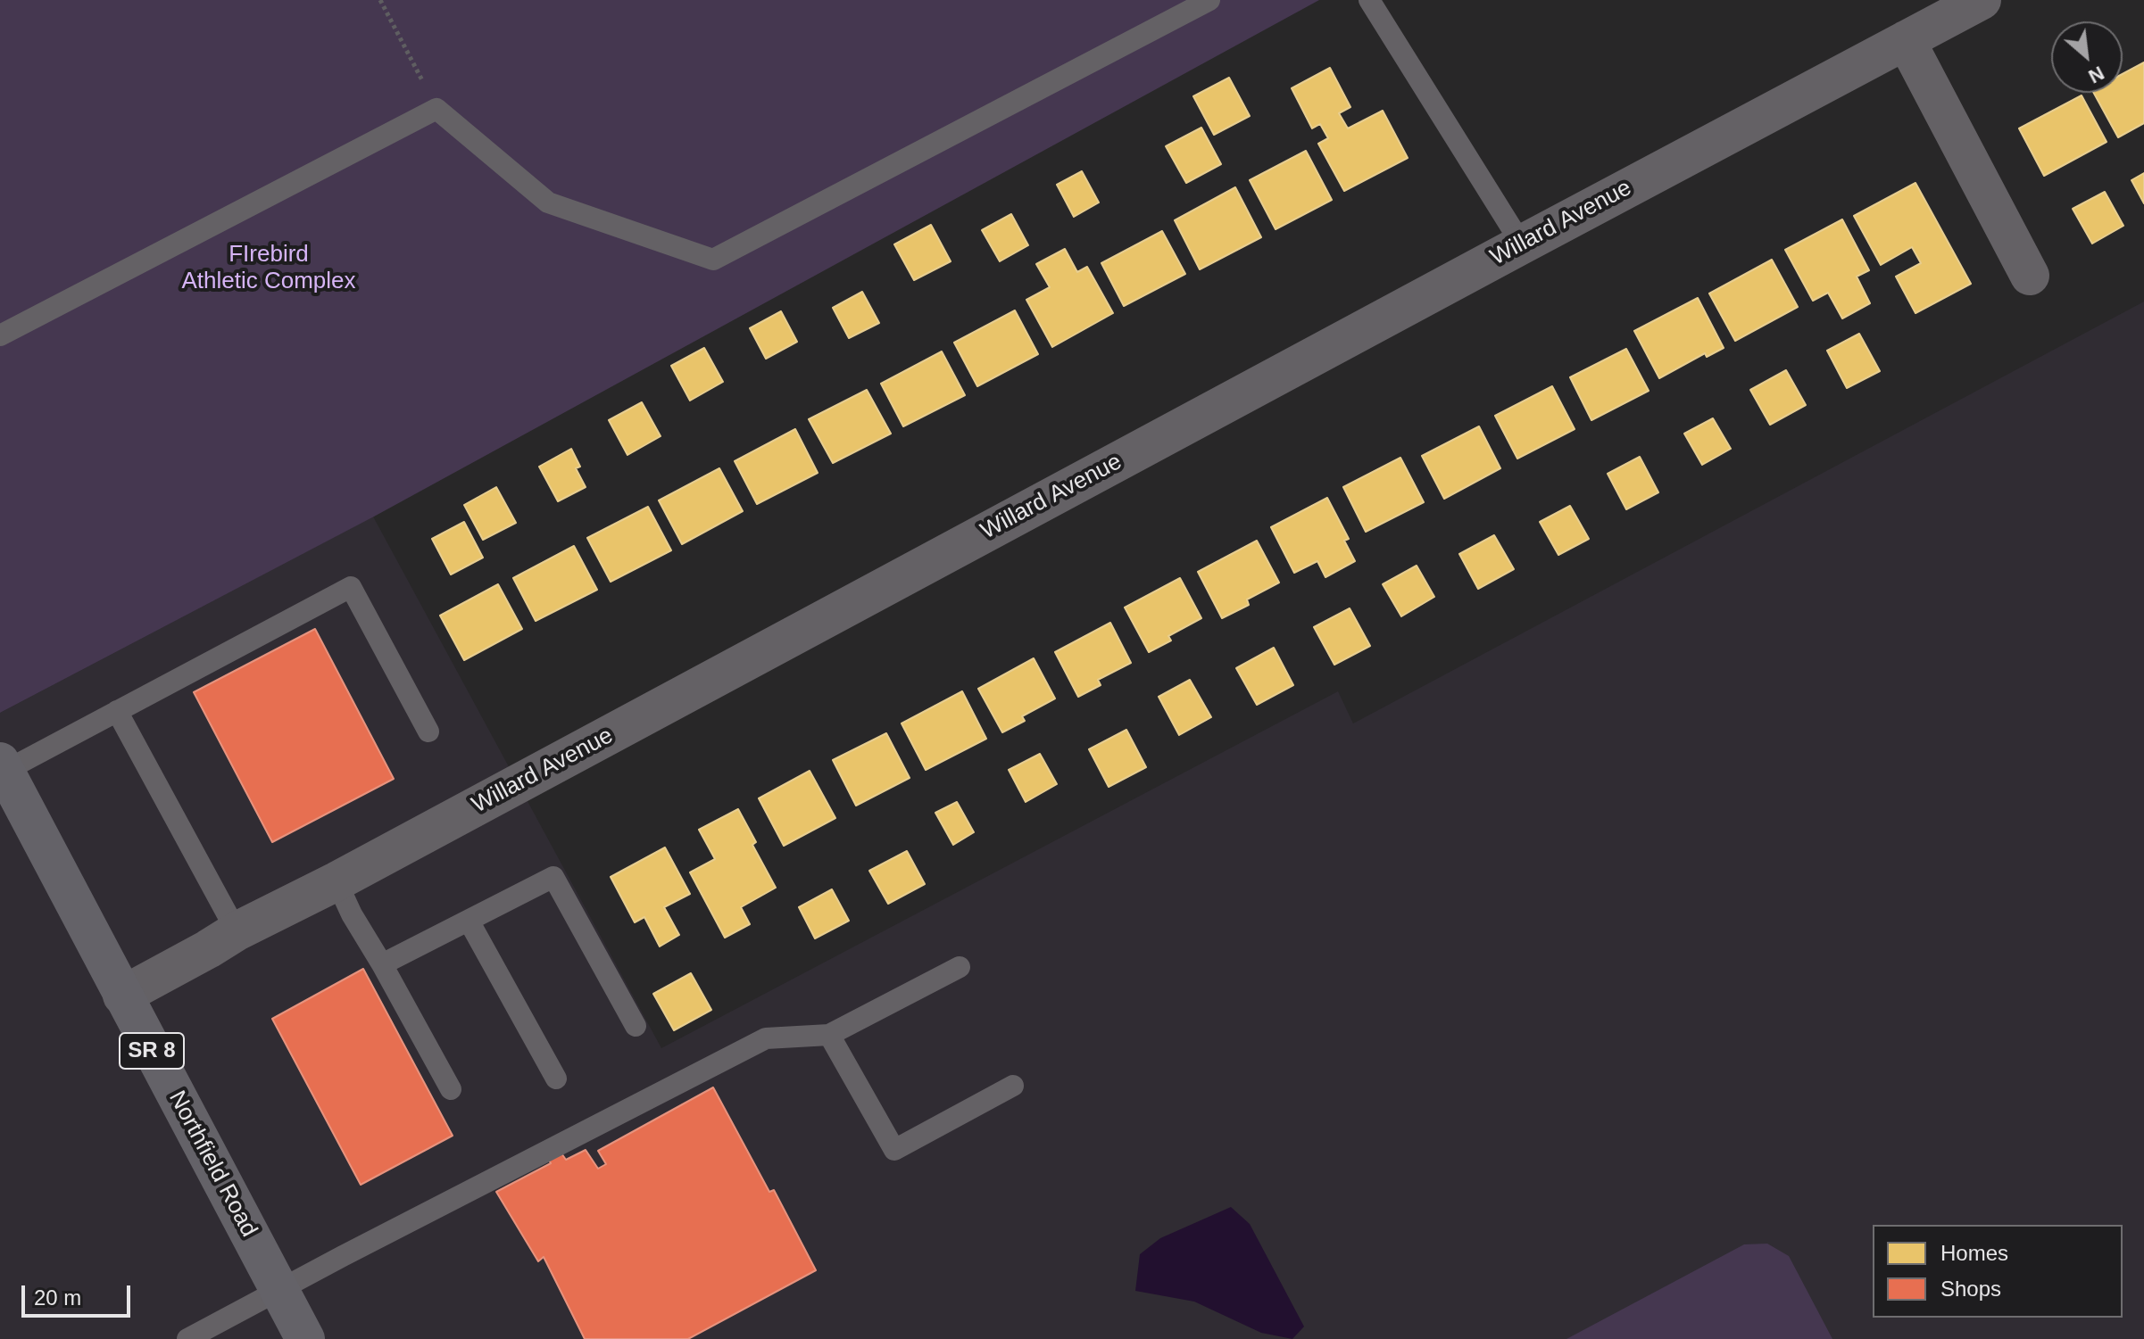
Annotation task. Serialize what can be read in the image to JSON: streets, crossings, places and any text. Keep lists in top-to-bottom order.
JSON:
{
  "streets": {
    "main road": ["SR 8", "Northfield Road"],
    "street": ["Willard Avenue"]
  },
  "crossings": [
    ["Willard Avenue", "Northfield Road"]
  ],
  "parks": ["FIrebird Athletic Complex"],
  "legend": ["Homes", "Shops"],
  "scale_bar": "20 m",
  "north": "bottom right"
}
